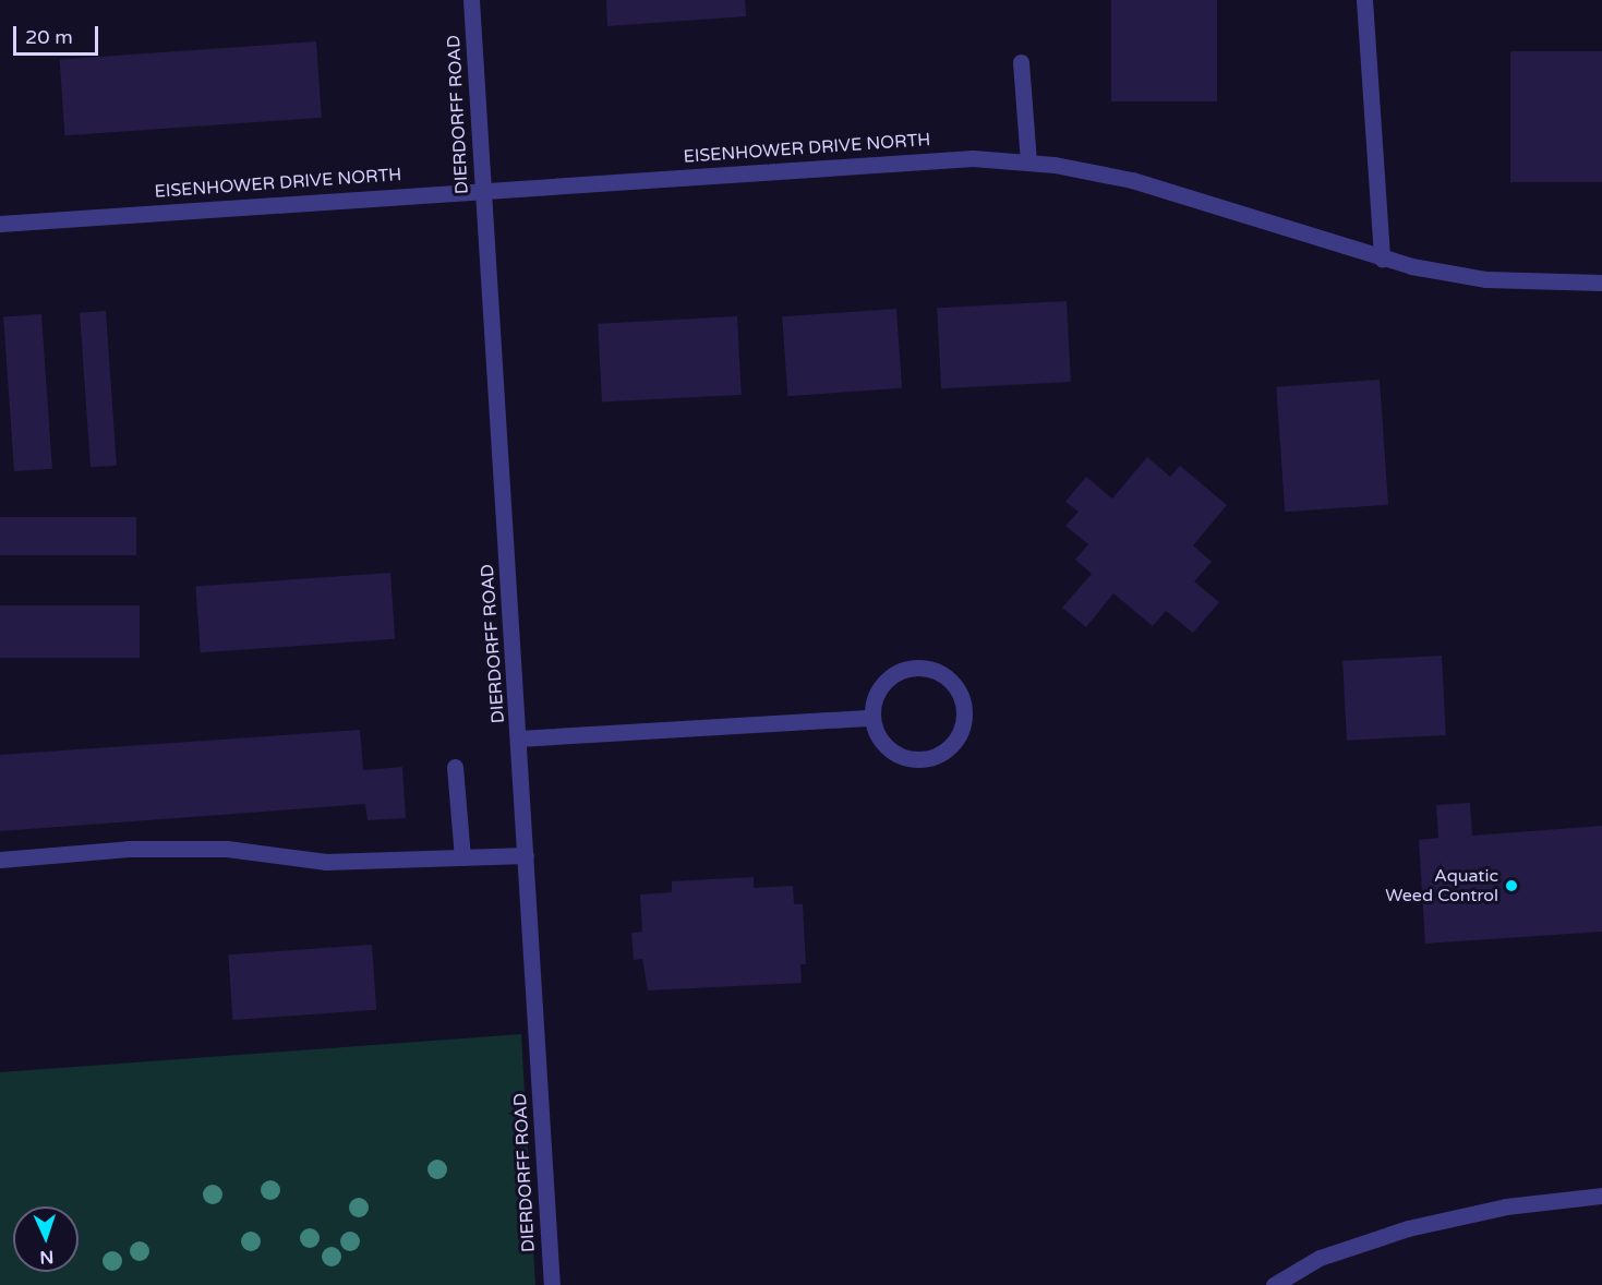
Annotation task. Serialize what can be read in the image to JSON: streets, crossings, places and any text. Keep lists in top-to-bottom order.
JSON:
{
  "streets": {
    "street": ["DIERDORFF ROAD", "EISENHOWER DRIVE NORTH"]
  },
  "crossings": [
    ["DIERDORFF ROAD", "EISENHOWER DRIVE NORTH"]
  ],
  "places": ["Aquatic Weed Control"],
  "scale_bar": "20 m",
  "north": "bottom"
}
